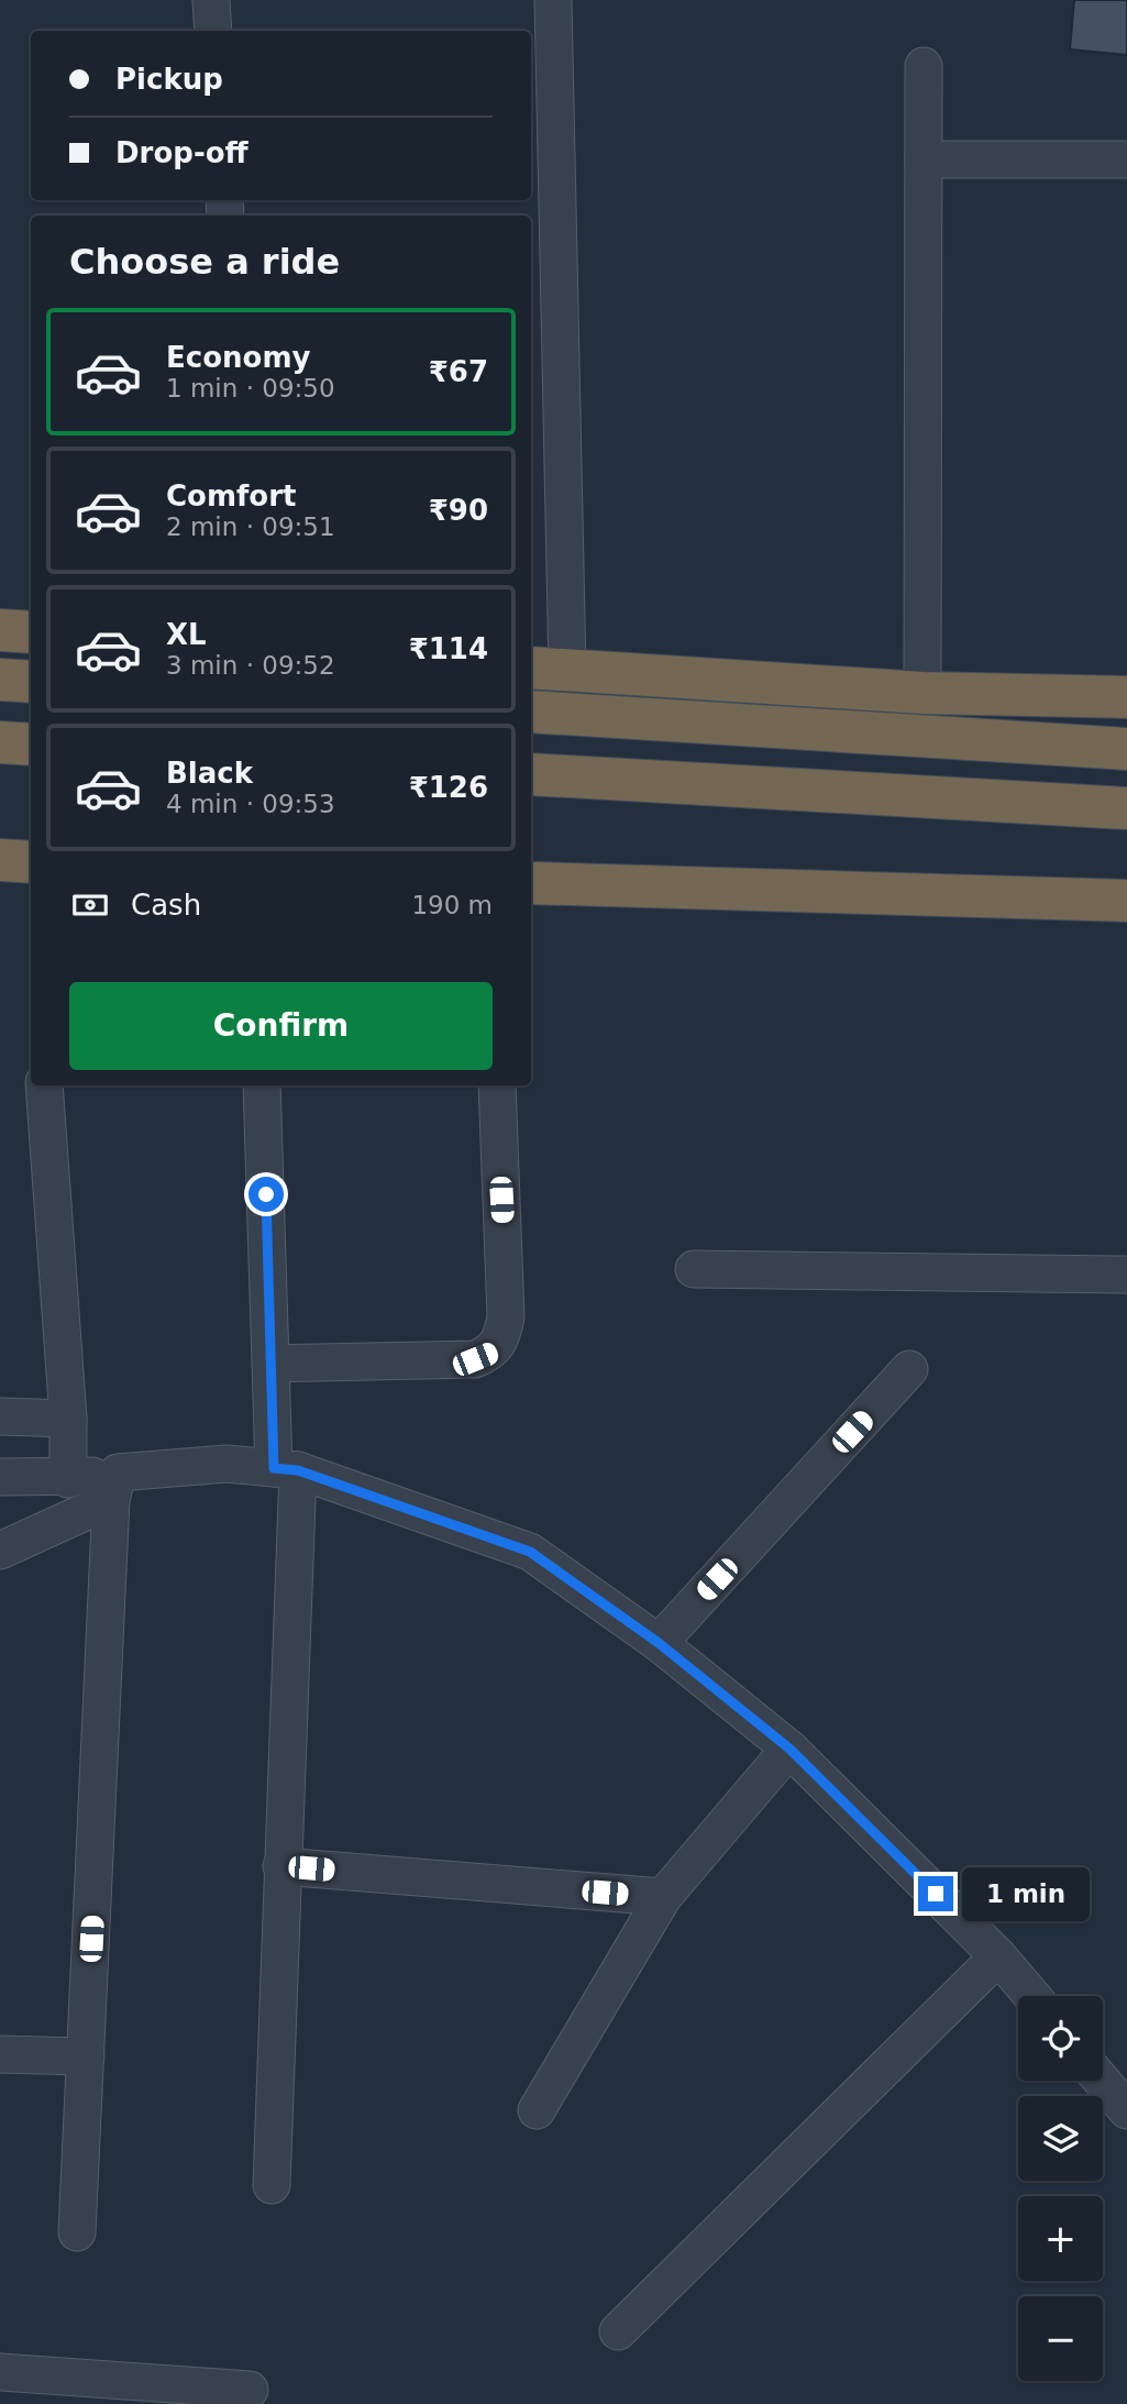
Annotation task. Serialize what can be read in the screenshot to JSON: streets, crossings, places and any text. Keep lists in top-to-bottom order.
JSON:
{
  "page": {
    "banner": ["Pickup", "Drop-off"],
    "heading": "Choose a ride",
    "list": [
      {
        "name": "Economy",
        "note": "1 min · 09:50",
        "value": "₹67"
      },
      {
        "name": "Comfort",
        "note": "2 min · 09:51",
        "value": "₹90"
      },
      {
        "name": "XL",
        "note": "3 min · 09:52",
        "value": "₹114"
      },
      {
        "name": "Black",
        "note": "4 min · 09:53",
        "value": "₹126"
      }
    ],
    "pay": ["Cash", "190 m"],
    "buttons": "Confirm",
    "bubble": "1 min",
    "map_buttons": ["+", "−"]
  }
}
